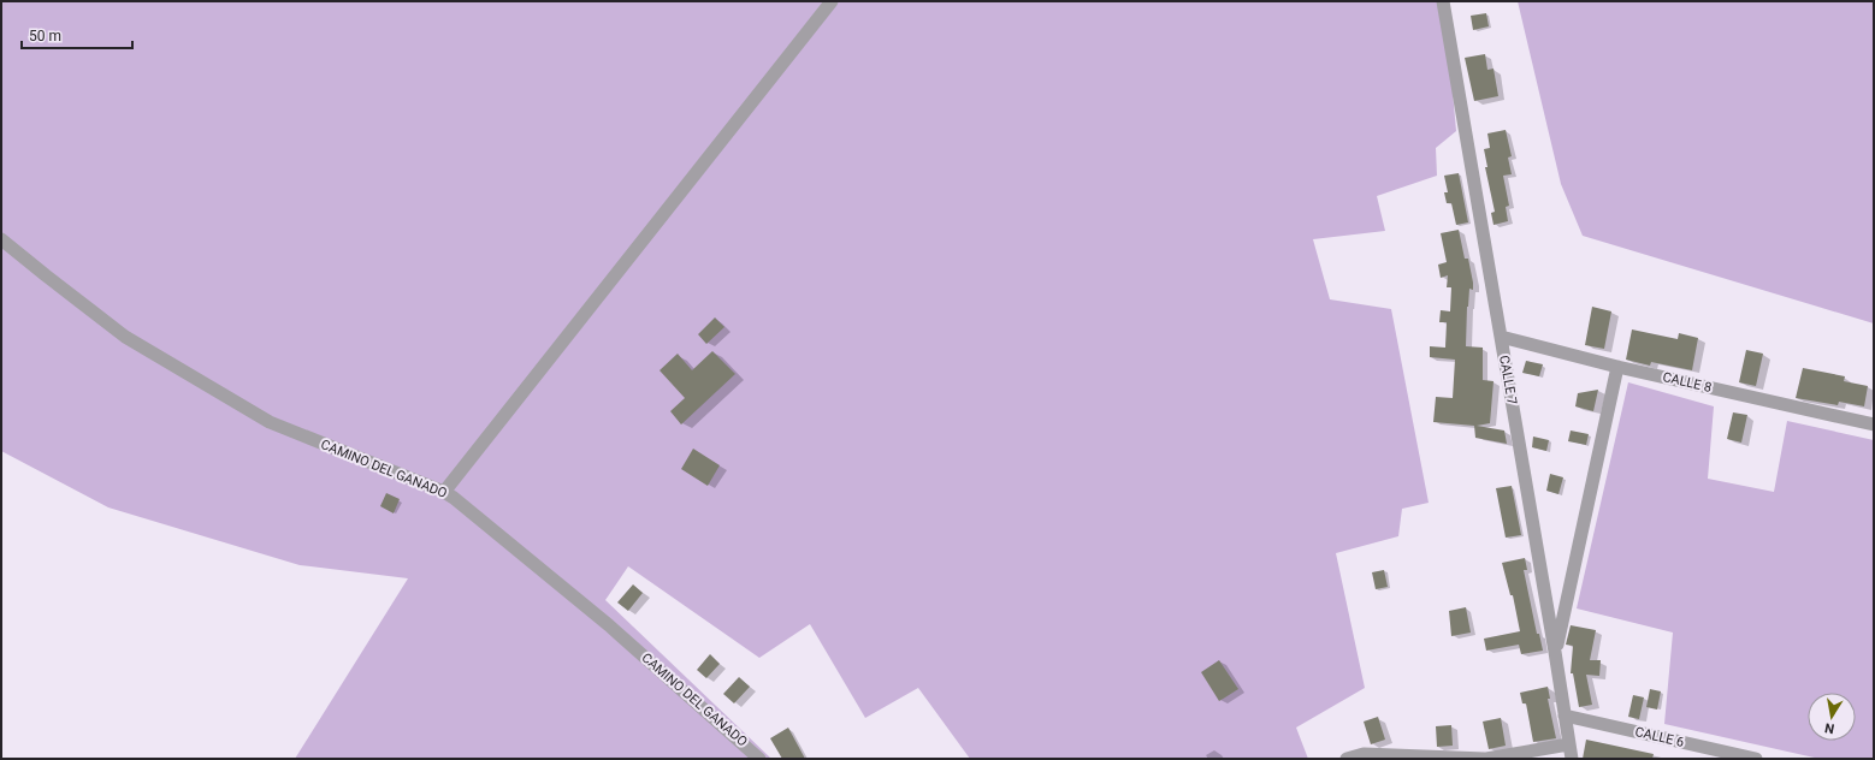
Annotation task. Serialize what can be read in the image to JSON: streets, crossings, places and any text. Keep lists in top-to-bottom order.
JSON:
{
  "streets": {
    "street": [
      "CALLE 7",
      "CALLE 8",
      "CAMINO DEL GANADO",
      "CALLE 6"
    ]
  },
  "crossings": [
    ["CALLE 7", "CALLE 8"],
    ["CALLE 7", "CALLE 6"]
  ],
  "scale_bar": "50 m",
  "north": "bottom"
}
